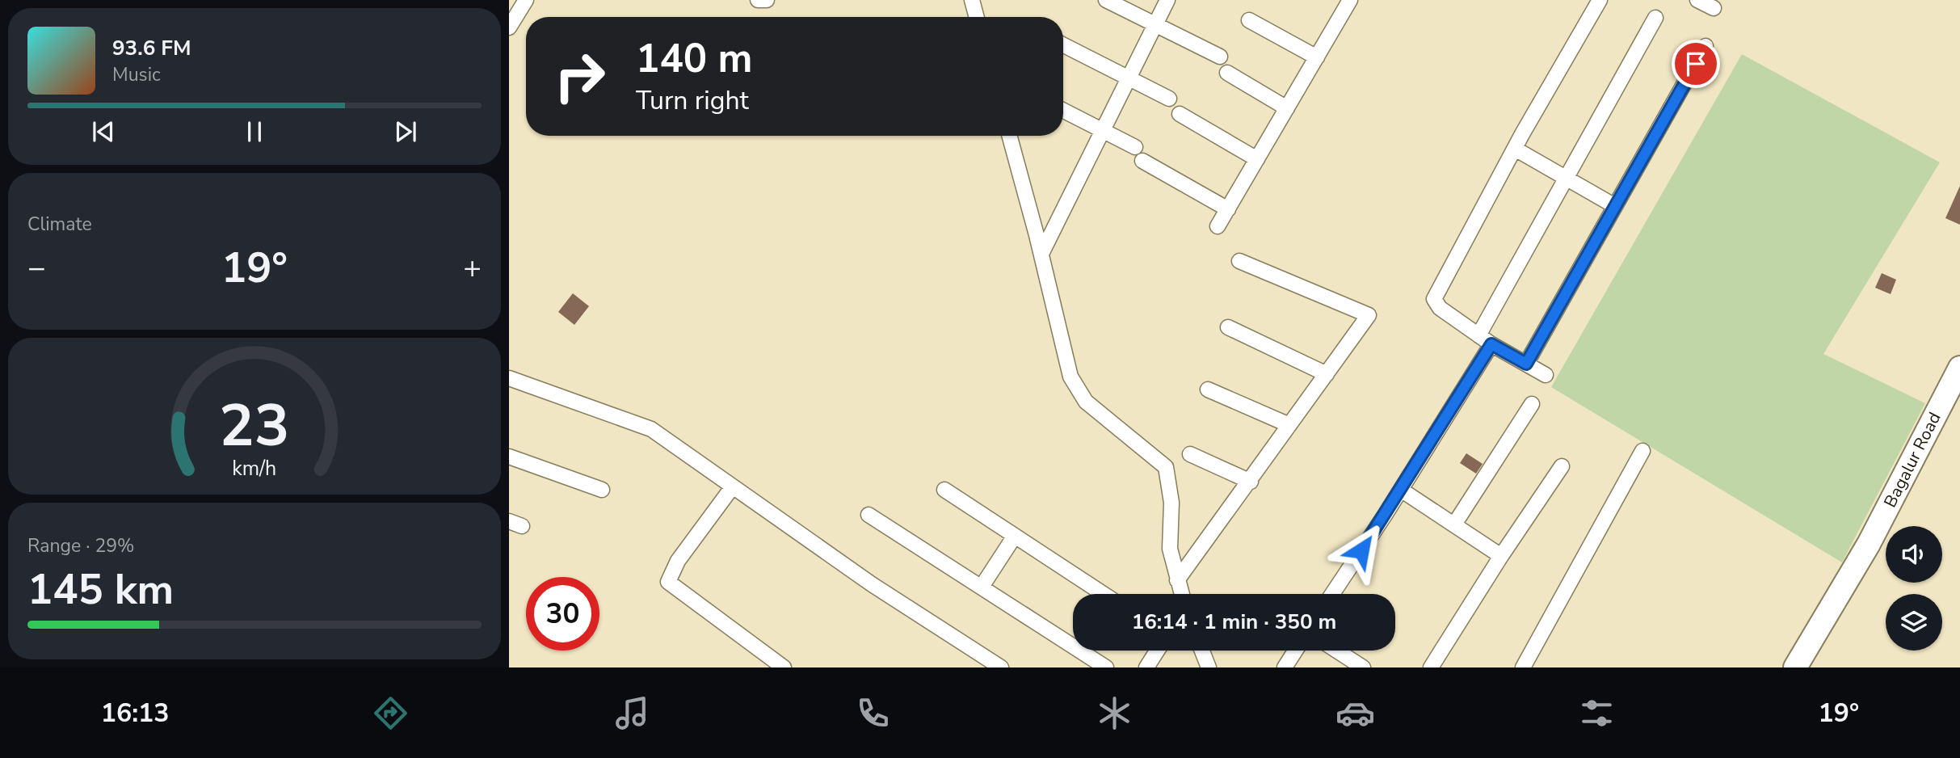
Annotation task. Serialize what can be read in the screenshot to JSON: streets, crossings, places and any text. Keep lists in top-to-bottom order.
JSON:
{
  "streets": {
    "main road": ["Bagalur Road"]
  },
  "page": {
    "turn": ["140 m", "Turn right"],
    "song": ["93.6 FM", "Music"],
    "tile": [
      "Climate",
      ["Range · 29%", "145 km"]
    ],
    "heat": ["−", "19°", "+"],
    "limit": "30",
    "trip": "16:14 · 1 min · 350 m",
    "tabs": ["16:13", "19°"],
    "gauge": ["23", "km/h"]
  }
}
